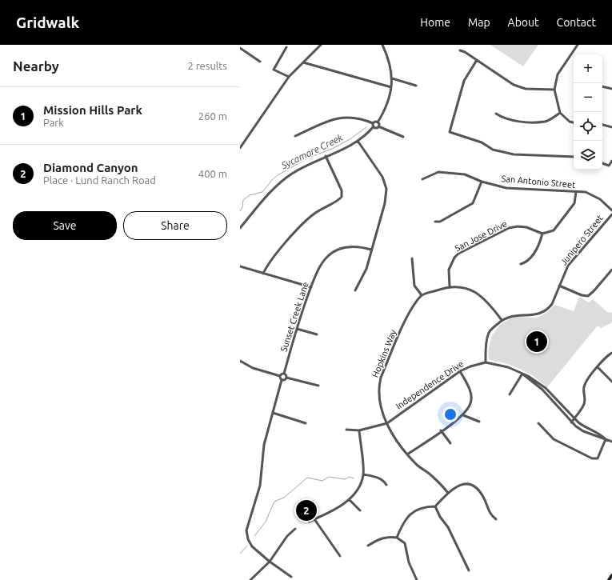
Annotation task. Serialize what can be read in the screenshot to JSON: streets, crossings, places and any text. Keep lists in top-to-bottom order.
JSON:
{
  "streets": {
    "street": [
      "San Antonio Street",
      "San Jose Drive",
      "Junipero Street",
      "Sunset Creek Lane",
      "Hopkins Way",
      "Independence Drive"
    ]
  },
  "crossings": [
    ["Junipero Street", "Independence Drive"],
    ["Hopkins Way", "Independence Drive"]
  ],
  "water": ["Sycamore Creek"],
  "page": {
    "header": "Gridwalk",
    "nav": [
      "Home",
      "Map",
      "About",
      "Contact"
    ],
    "heading": ["Nearby", "2 results"],
    "map_buttons": ["+", "−"],
    "list": [
      {
        "mark": "1",
        "name": "Mission Hills Park",
        "note": "Park",
        "value": "260 m"
      },
      {
        "mark": "2",
        "name": "Diamond Canyon",
        "note": "Place · Lund Ranch Road",
        "value": "400 m"
      }
    ],
    "buttons": ["Save", "Share"],
    "pins": ["1", "2"]
  }
}
